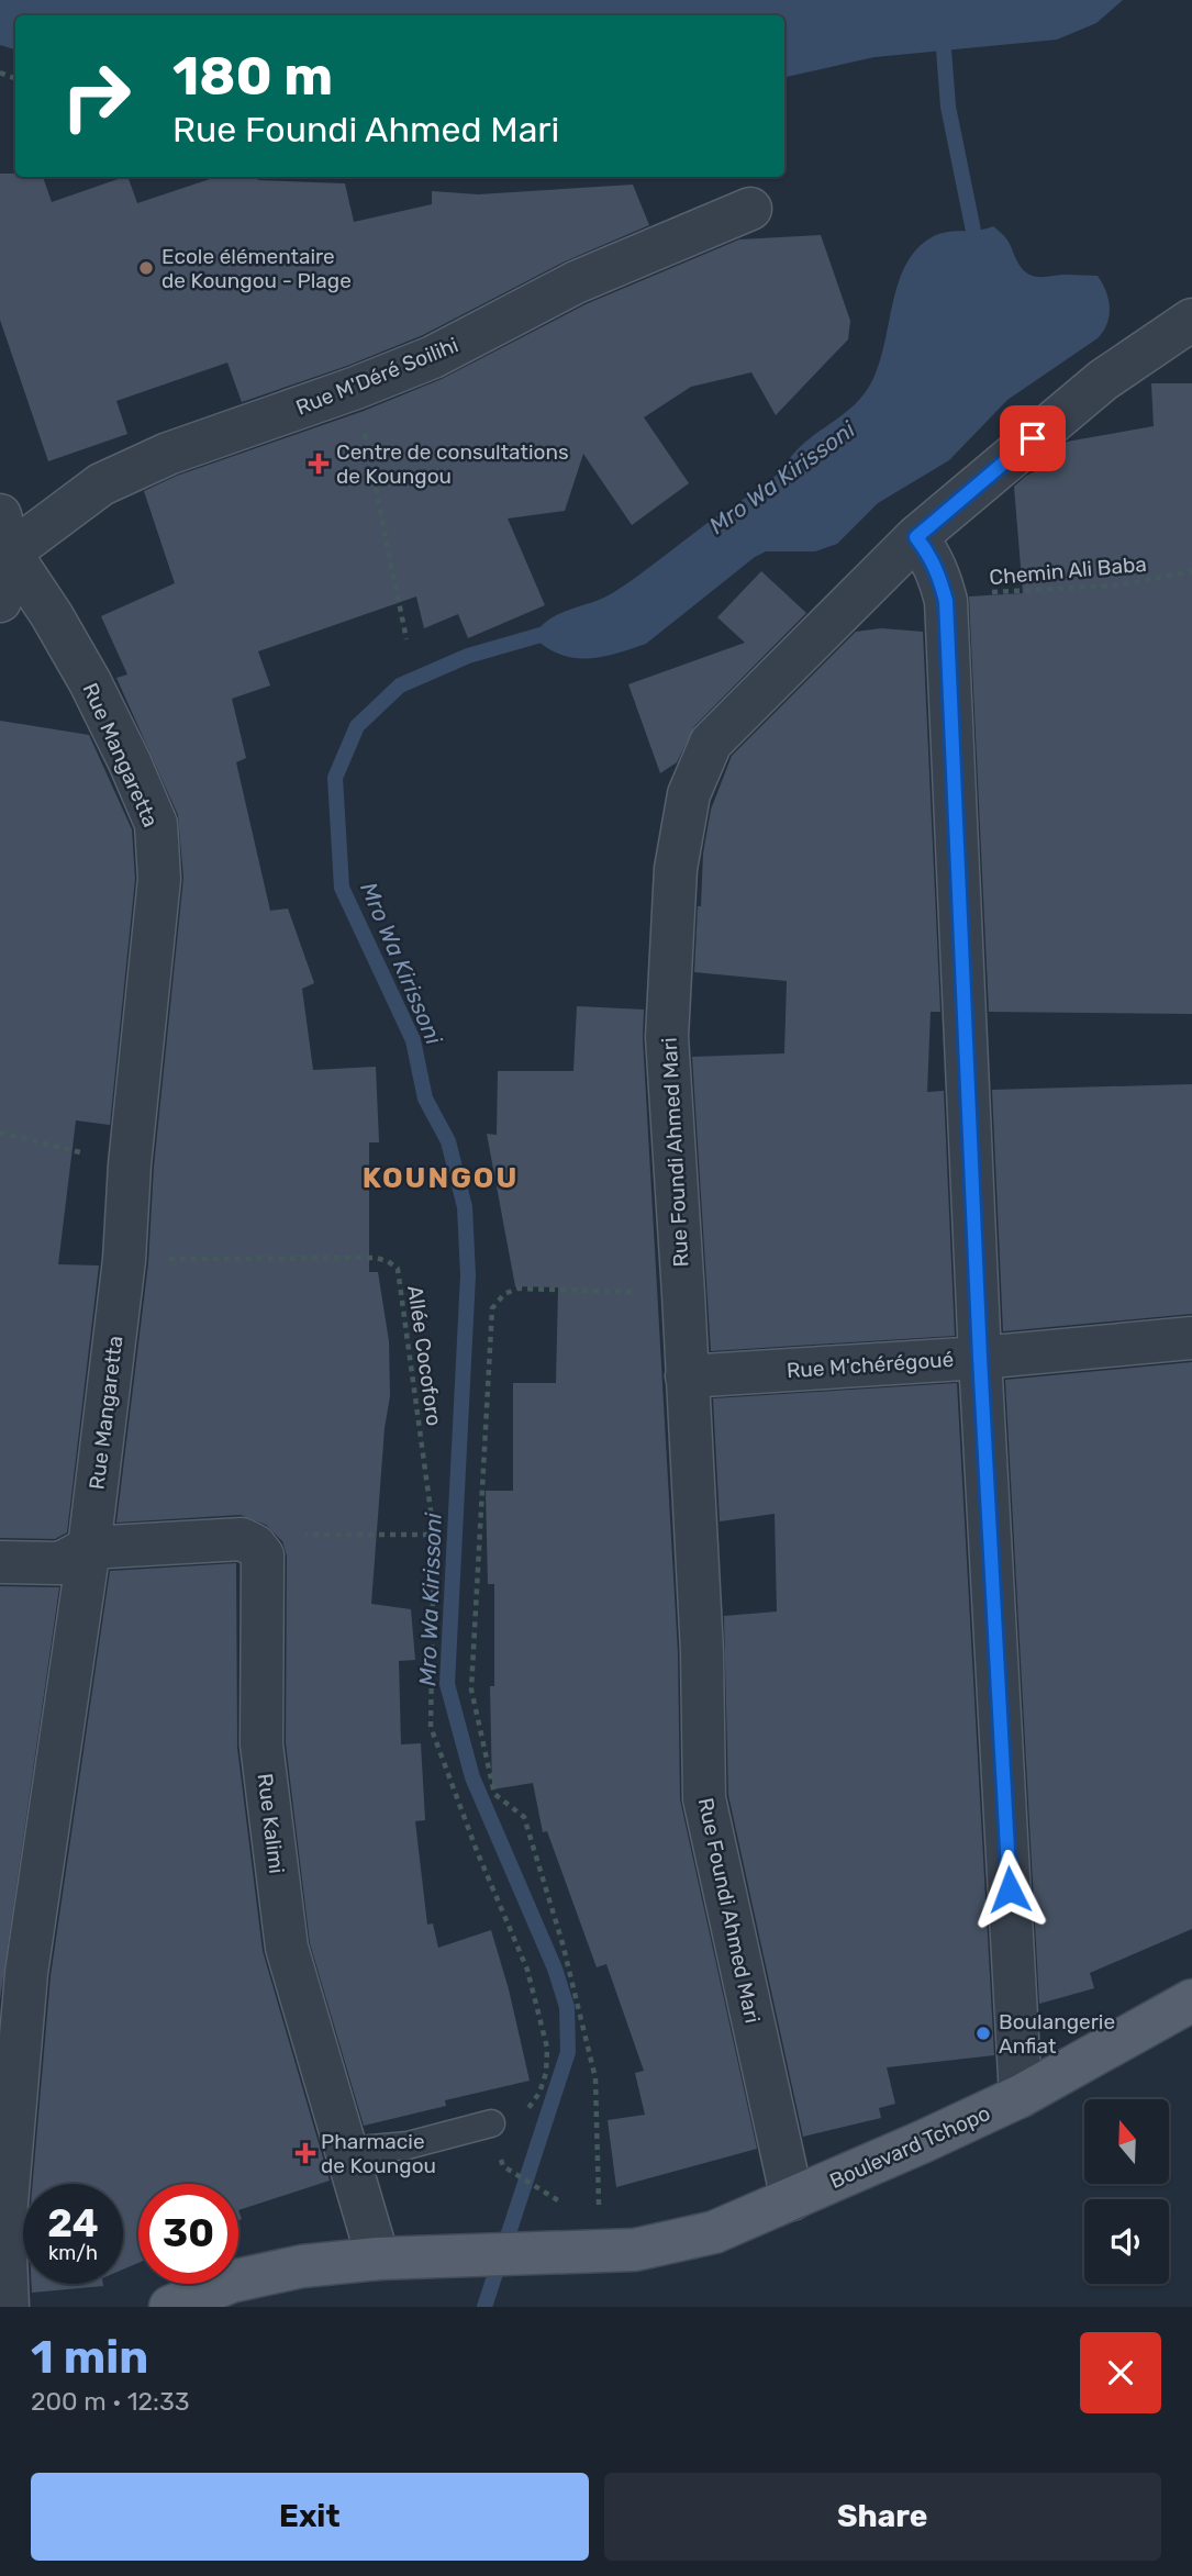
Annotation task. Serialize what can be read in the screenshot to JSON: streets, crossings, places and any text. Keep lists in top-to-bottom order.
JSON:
{
  "streets": {
    "main road": ["Boulevard Tchopo"],
    "street": [
      "Rue M'Déré Soilihi",
      "Rue Mangaretta",
      "Rue Foundi Ahmed Mari",
      "Rue M'chérégoué",
      "Rue Kalimi"
    ],
    "path": ["Chemin Ali Baba", "Allée Cocoforo"]
  },
  "crossings": [
    ["Rue M'Déré Soilihi", "Rue Mangaretta"],
    ["Rue Mangaretta", "Allée Cocoforo"],
    ["Rue Foundi Ahmed Mari", "Rue M'chérégoué"],
    ["Rue Foundi Ahmed Mari", "Boulevard Tchopo"],
    ["Rue Kalimi", "Boulevard Tchopo"]
  ],
  "districts": ["KOUNGOU"],
  "water": ["Mro Wa Kirissoni"],
  "places": {
    "other": ["Ecole élémentaire de Koungou - Plage", "Boulangerie Anfiat"],
    "health": ["Centre de consultations de Koungou", "Pharmacie de Koungou"]
  },
  "north": "top",
  "page": {
    "turn": ["180 m", "Rue Foundi Ahmed Mari"],
    "speed": "24 km/h",
    "limit": "30",
    "heading": ["1 min", "200 m · 12:33"],
    "buttons": ["Exit", "Share"]
  }
}
